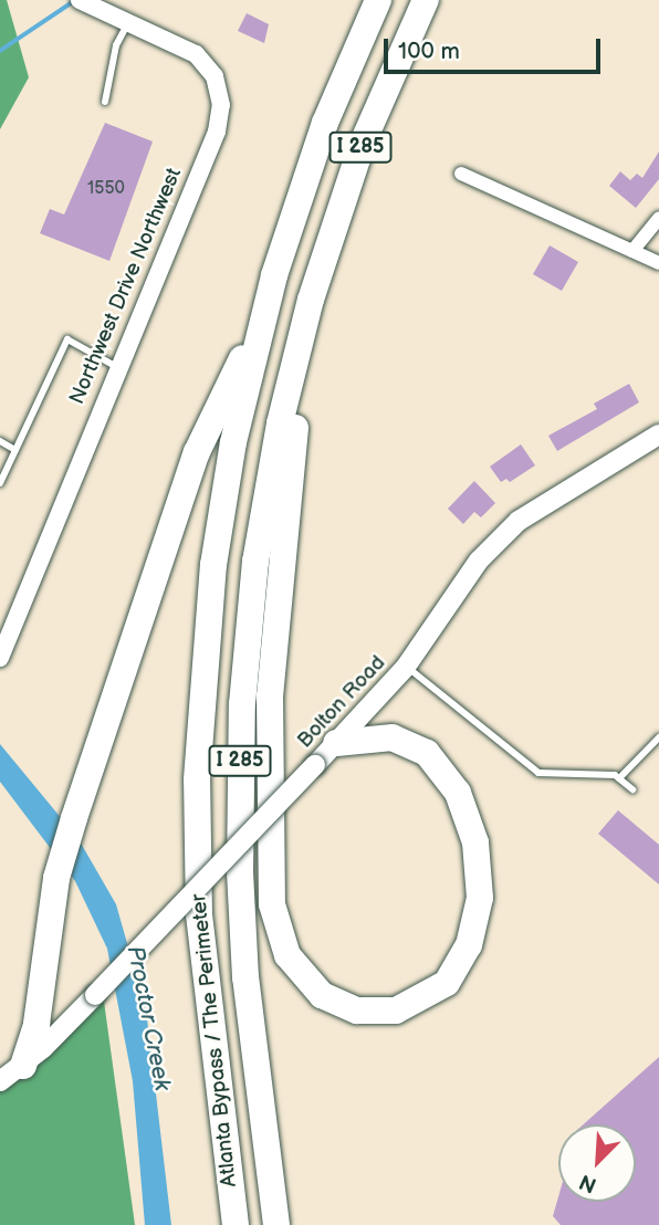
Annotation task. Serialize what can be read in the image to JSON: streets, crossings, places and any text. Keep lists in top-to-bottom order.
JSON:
{
  "streets": {
    "highway": ["I 285", "Atlanta Bypass / The Perimeter"],
    "main road": ["Bolton Road"],
    "street": ["Northwest Drive Northwest"]
  },
  "water": ["Proctor Creek"],
  "house_numbers": ["1550"],
  "scale_bar": "100 m",
  "north": "bottom left"
}
